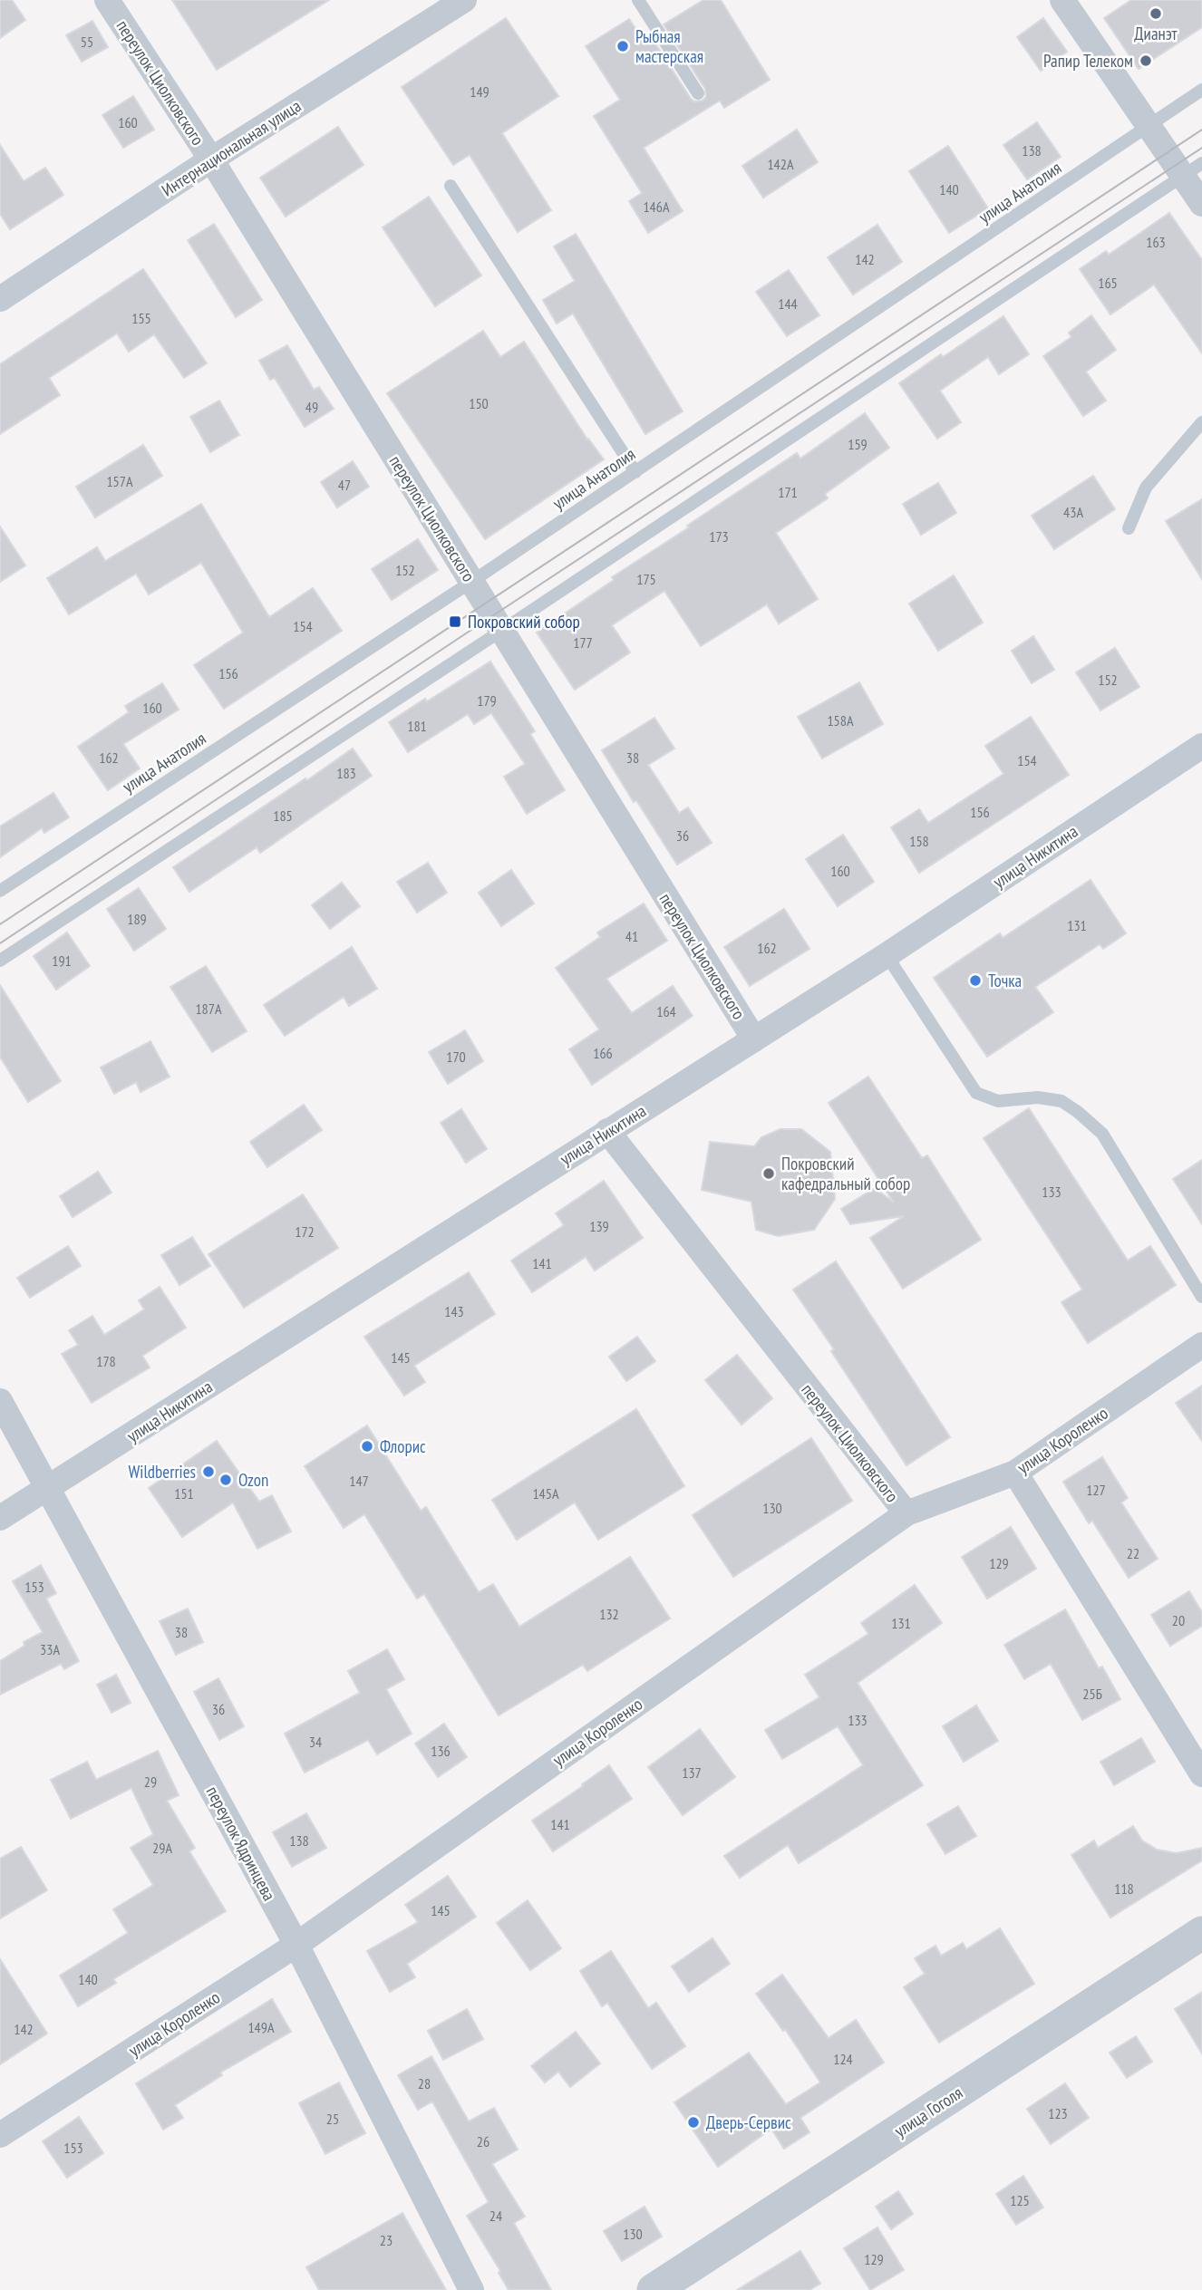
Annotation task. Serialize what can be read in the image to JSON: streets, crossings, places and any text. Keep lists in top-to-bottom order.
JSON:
{
  "streets": {
    "street": [
      "переулок Циолковского",
      "Интернациональная улица",
      "улица Никитина",
      "улица Короленко",
      "переулок Ядринцева",
      "улица Гоголя"
    ],
    "lane": ["улица Анатолия"]
  },
  "crossings": [
    ["переулок Циолковского", "Интернациональная улица"],
    ["переулок Циолковского", "улица Анатолия"],
    ["переулок Циолковского", "улица Никитина"],
    ["переулок Циолковского", "улица Короленко"],
    ["улица Никитина", "переулок Ядринцева"],
    ["улица Короленко", "переулок Ядринцева"]
  ],
  "places": {
    "other": [
      "Дианэт",
      "Рыбная мастерская",
      "Рапир Телеком",
      "Точка",
      "Покровский кафедральный собор",
      "Флорис",
      "Wildberries",
      "Ozon",
      "Дверь-Сервис"
    ],
    "transit": ["Покровский собор"]
  },
  "house_numbers": [
    "55",
    "149",
    "160",
    "138",
    "142А",
    "140",
    "146А",
    "163",
    "142",
    "165",
    "144",
    "155",
    "150",
    "49",
    "159",
    "157А",
    "47",
    "171",
    "43А",
    "173",
    "152",
    "175",
    "154",
    "177",
    "156",
    "152",
    "179",
    "160",
    "158А",
    "181",
    "162",
    "38",
    "154",
    "183",
    "156",
    "185",
    "36",
    "158",
    "160",
    "189",
    "131",
    "41",
    "162",
    "191",
    "187А",
    "164",
    "166",
    "170",
    "133",
    "139",
    "172",
    "141",
    "143",
    "145",
    "178",
    "147",
    "127",
    "151",
    "145А",
    "130",
    "22",
    "129",
    "153",
    "132",
    "20",
    "131",
    "38",
    "33А",
    "25Б",
    "36",
    "133",
    "34",
    "136",
    "137",
    "29",
    "141",
    "138",
    "29А",
    "118",
    "145",
    "140",
    "149А",
    "142",
    "124",
    "28",
    "123",
    "25",
    "26",
    "153",
    "125",
    "24",
    "130",
    "23",
    "129"
  ]
}
